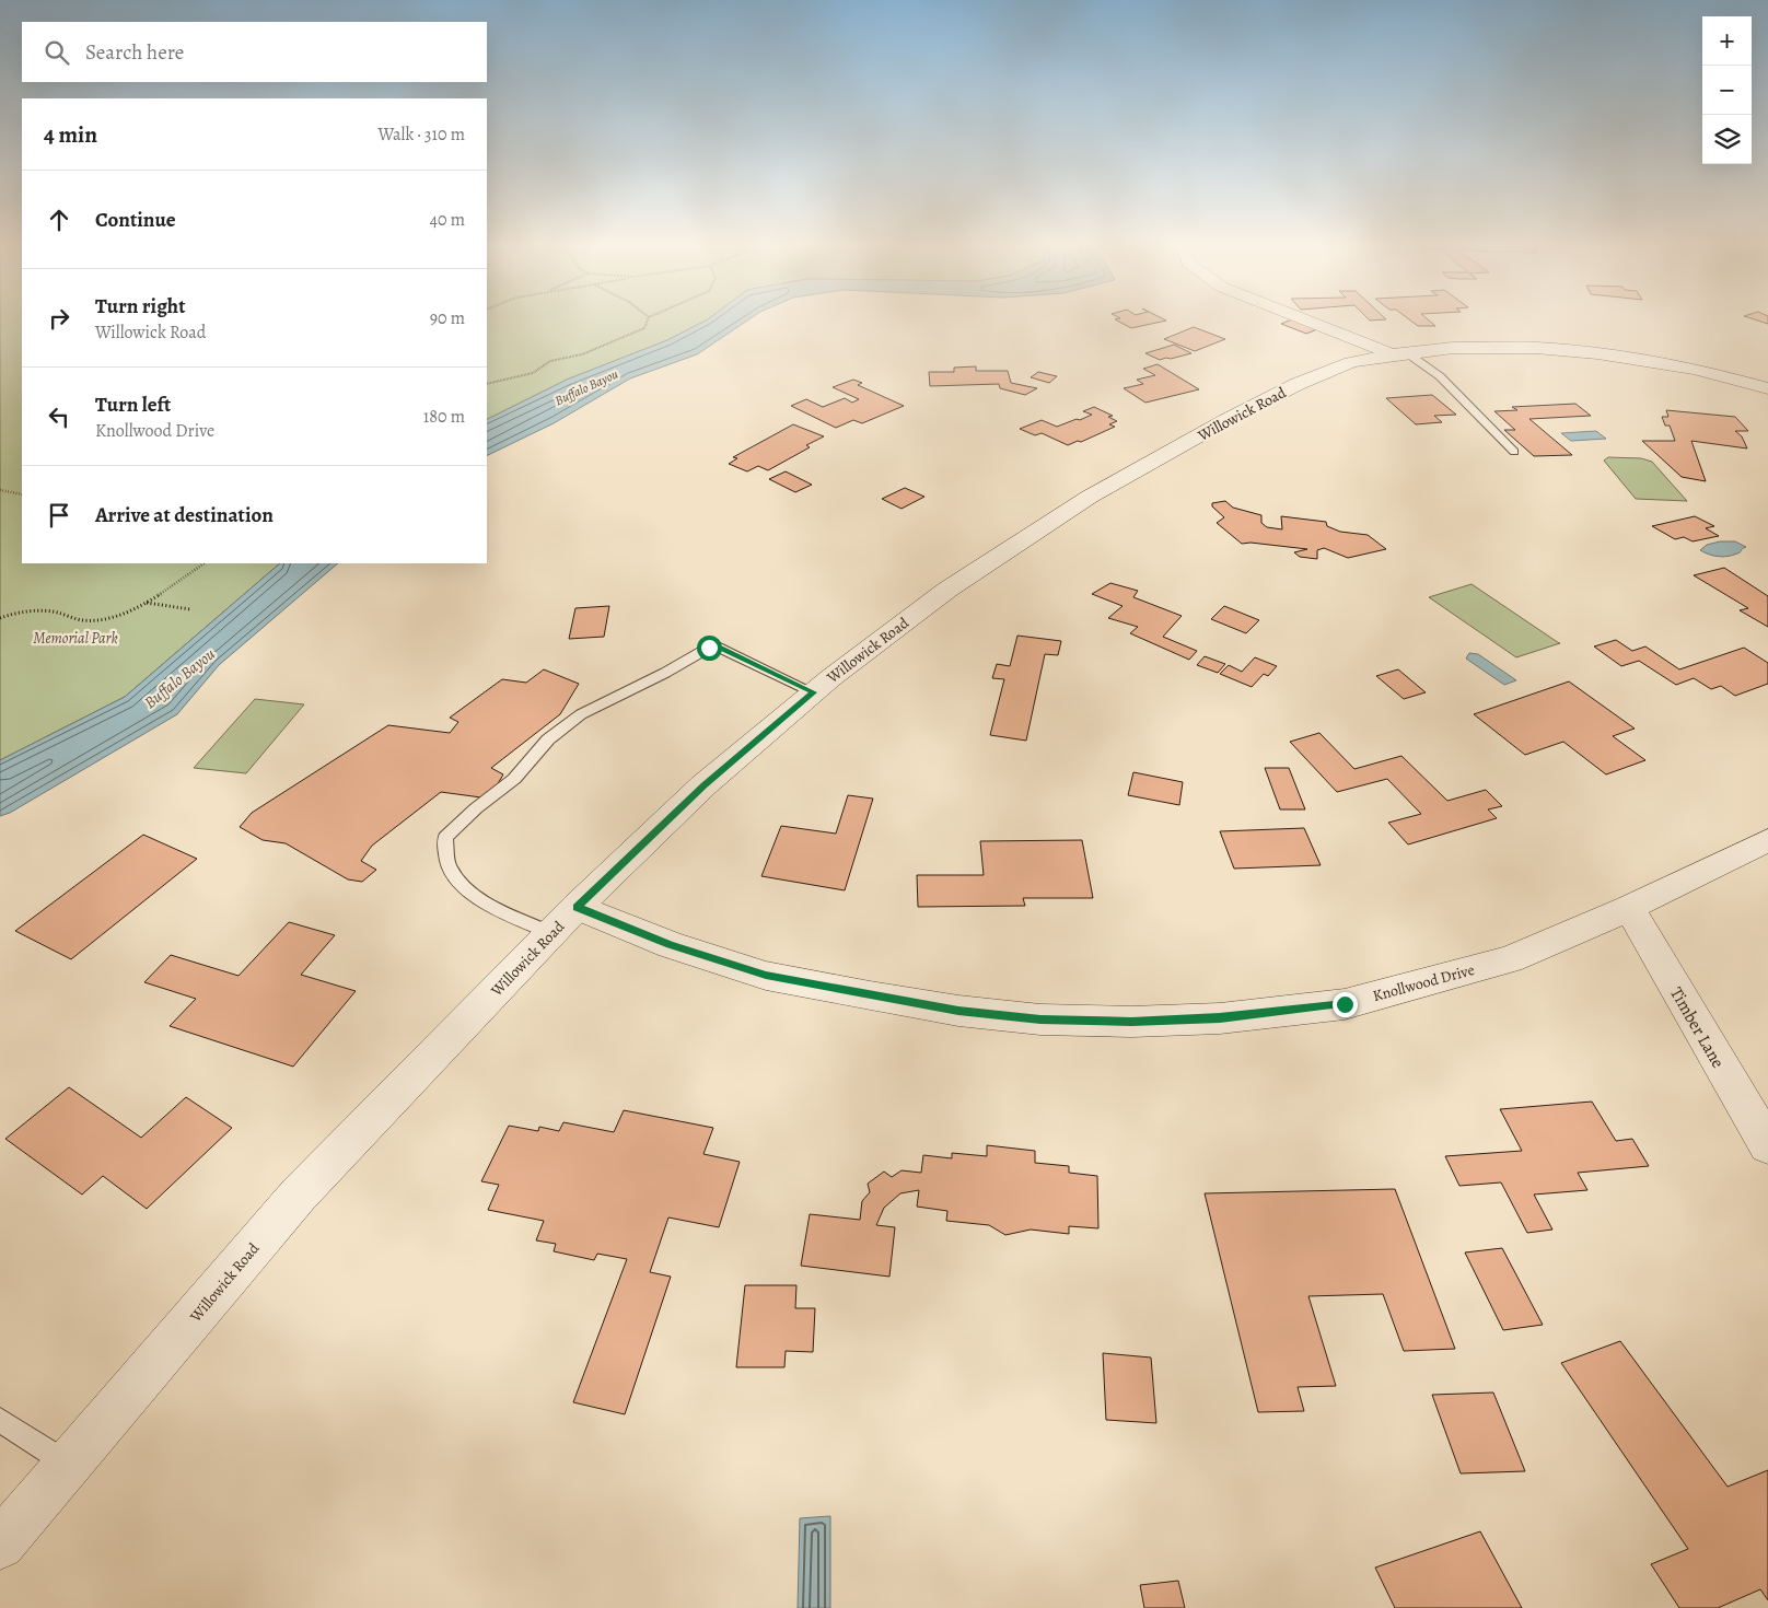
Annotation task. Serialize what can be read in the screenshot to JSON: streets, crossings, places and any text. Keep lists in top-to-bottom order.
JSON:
{
  "streets": {
    "street": ["Willowick Road", "Knollwood Drive", "Timber Lane"]
  },
  "crossings": [
    ["Willowick Road", "Knollwood Drive"],
    ["Knollwood Drive", "Timber Lane"]
  ],
  "water": ["Buffalo Bayou"],
  "parks": ["Memorial Park"],
  "page": {
    "map_buttons": ["+", "−"],
    "search": "Search here",
    "heading": ["4 min", "Walk · 310 m"],
    "list": [
      ["Continue", "40 m"],
      ["Turn right", "Willowick Road", "90 m"],
      ["Turn left", "Knollwood Drive", "180 m"],
      "Arrive at destination"
    ]
  }
}
